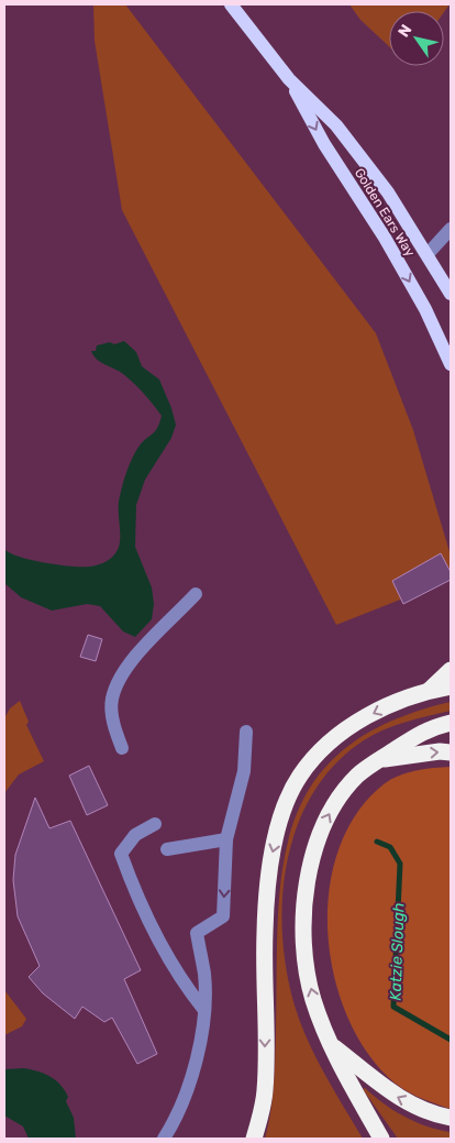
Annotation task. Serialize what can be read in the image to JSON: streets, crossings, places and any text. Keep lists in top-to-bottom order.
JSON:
{
  "streets": {
    "main road": ["Golden Ears Way"]
  },
  "water": ["Katzie Slough"],
  "north": "top left"
}
